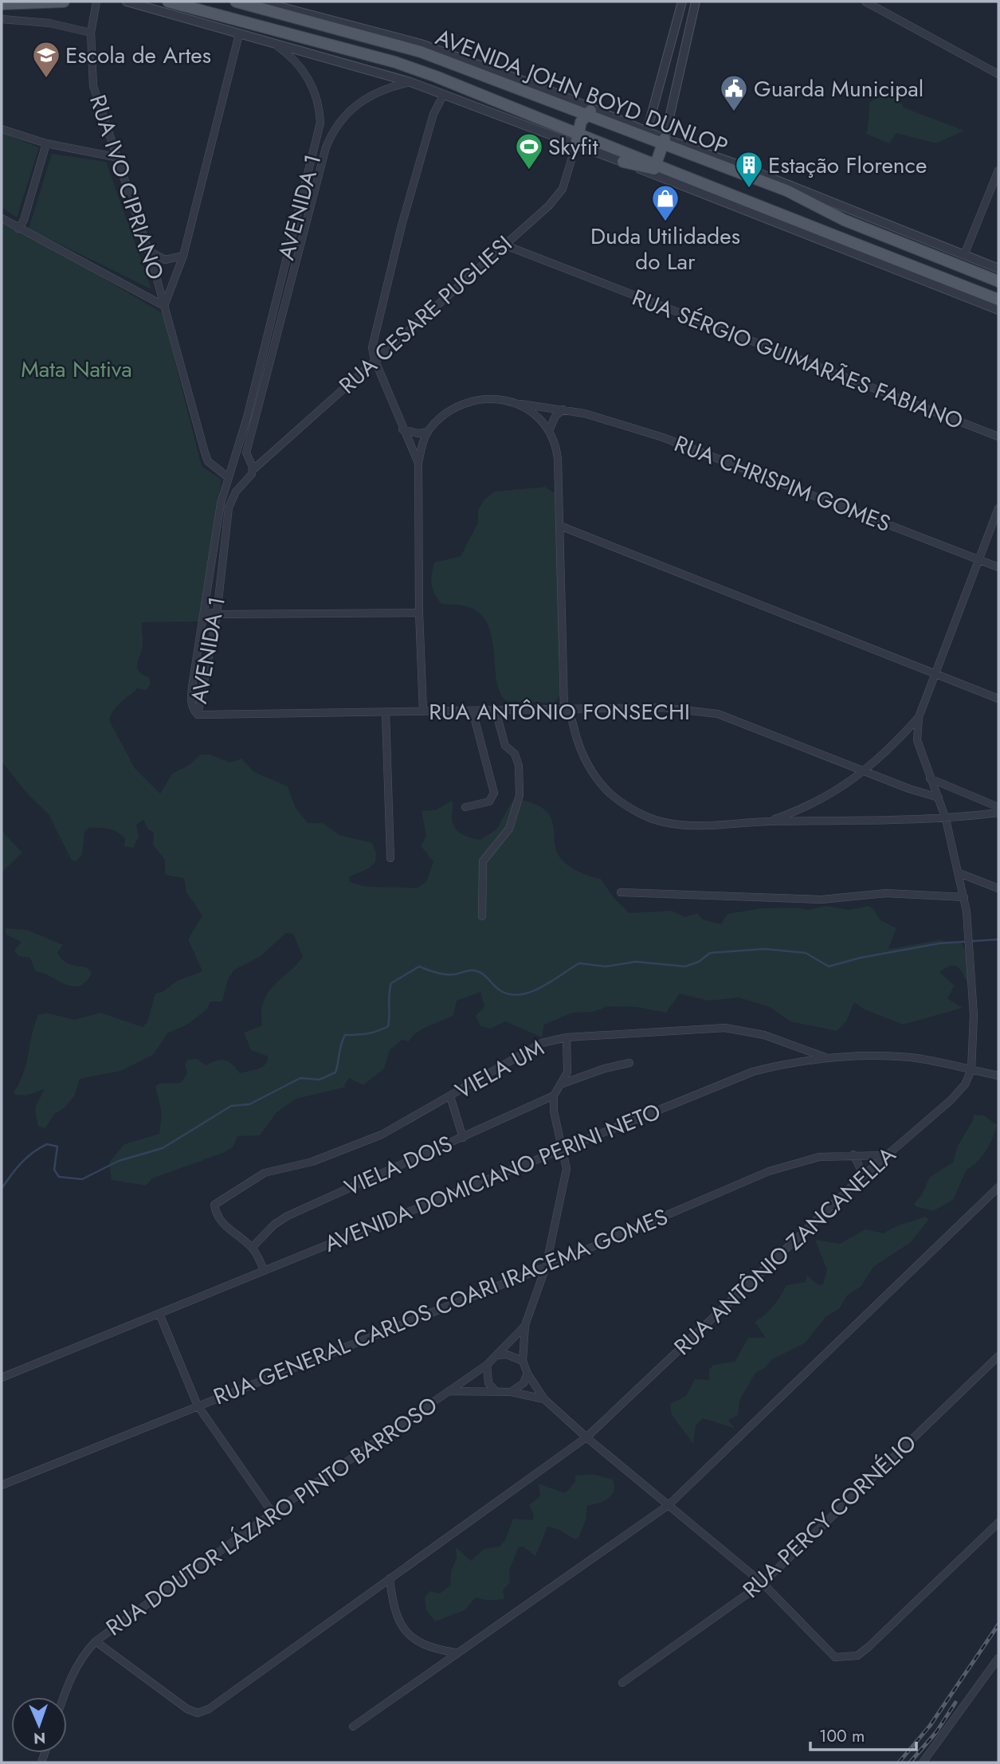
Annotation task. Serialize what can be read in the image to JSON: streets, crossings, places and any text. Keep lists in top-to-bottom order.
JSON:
{
  "streets": {
    "main road": ["AVENIDA JOHN BOYD DUNLOP"],
    "street": [
      "RUA IVO CIPRIANO",
      "AVENIDA 1",
      "RUA CESARE PUGLIESI",
      "RUA SÉRGIO GUIMARÃES FABIANO",
      "RUA CHRISPIM GOMES",
      "RUA ANTÔNIO FONSECHI",
      "VIELA UM",
      "VIELA DOIS",
      "AVENIDA DOMICIANO PERINI NETO",
      "RUA ANTÔNIO ZANCANELLA",
      "RUA GENERAL CARLOS COARI IRACEMA GOMES",
      "RUA DOUTOR LÁZARO PINTO BARROSO",
      "RUA PERCY CORNÉLIO"
    ]
  },
  "crossings": [
    ["AVENIDA JOHN BOYD DUNLOP", "AVENIDA 1"],
    ["AVENIDA JOHN BOYD DUNLOP", "RUA CESARE PUGLIESI"],
    ["RUA IVO CIPRIANO", "AVENIDA 1"],
    ["AVENIDA 1", "RUA CESARE PUGLIESI"],
    ["AVENIDA 1", "RUA ANTÔNIO FONSECHI"],
    ["RUA CESARE PUGLIESI", "RUA SÉRGIO GUIMARÃES FABIANO"],
    ["RUA ANTÔNIO FONSECHI", "RUA ANTÔNIO ZANCANELLA"],
    ["VIELA UM", "VIELA DOIS"],
    ["VIELA UM", "AVENIDA DOMICIANO PERINI NETO"],
    ["VIELA DOIS", "RUA DOUTOR LÁZARO PINTO BARROSO"],
    ["AVENIDA DOMICIANO PERINI NETO", "RUA ANTÔNIO ZANCANELLA"],
    ["AVENIDA DOMICIANO PERINI NETO", "RUA DOUTOR LÁZARO PINTO BARROSO"],
    ["RUA ANTÔNIO ZANCANELLA", "RUA GENERAL CARLOS COARI IRACEMA GOMES"],
    ["RUA ANTÔNIO ZANCANELLA", "RUA DOUTOR LÁZARO PINTO BARROSO"],
    ["RUA GENERAL CARLOS COARI IRACEMA GOMES", "RUA DOUTOR LÁZARO PINTO BARROSO"],
    ["RUA DOUTOR LÁZARO PINTO BARROSO", "RUA PERCY CORNÉLIO"]
  ],
  "parks": ["Mata Nativa"],
  "places": {
    "school or university": ["Escola de Artes"],
    "public building": ["Guarda Municipal"],
    "sports": ["Skyfit"],
    "building": ["Estação Florence"],
    "shop": ["Duda Utilidades do Lar"]
  },
  "scale_bar": "100 m",
  "north": "bottom"
}
